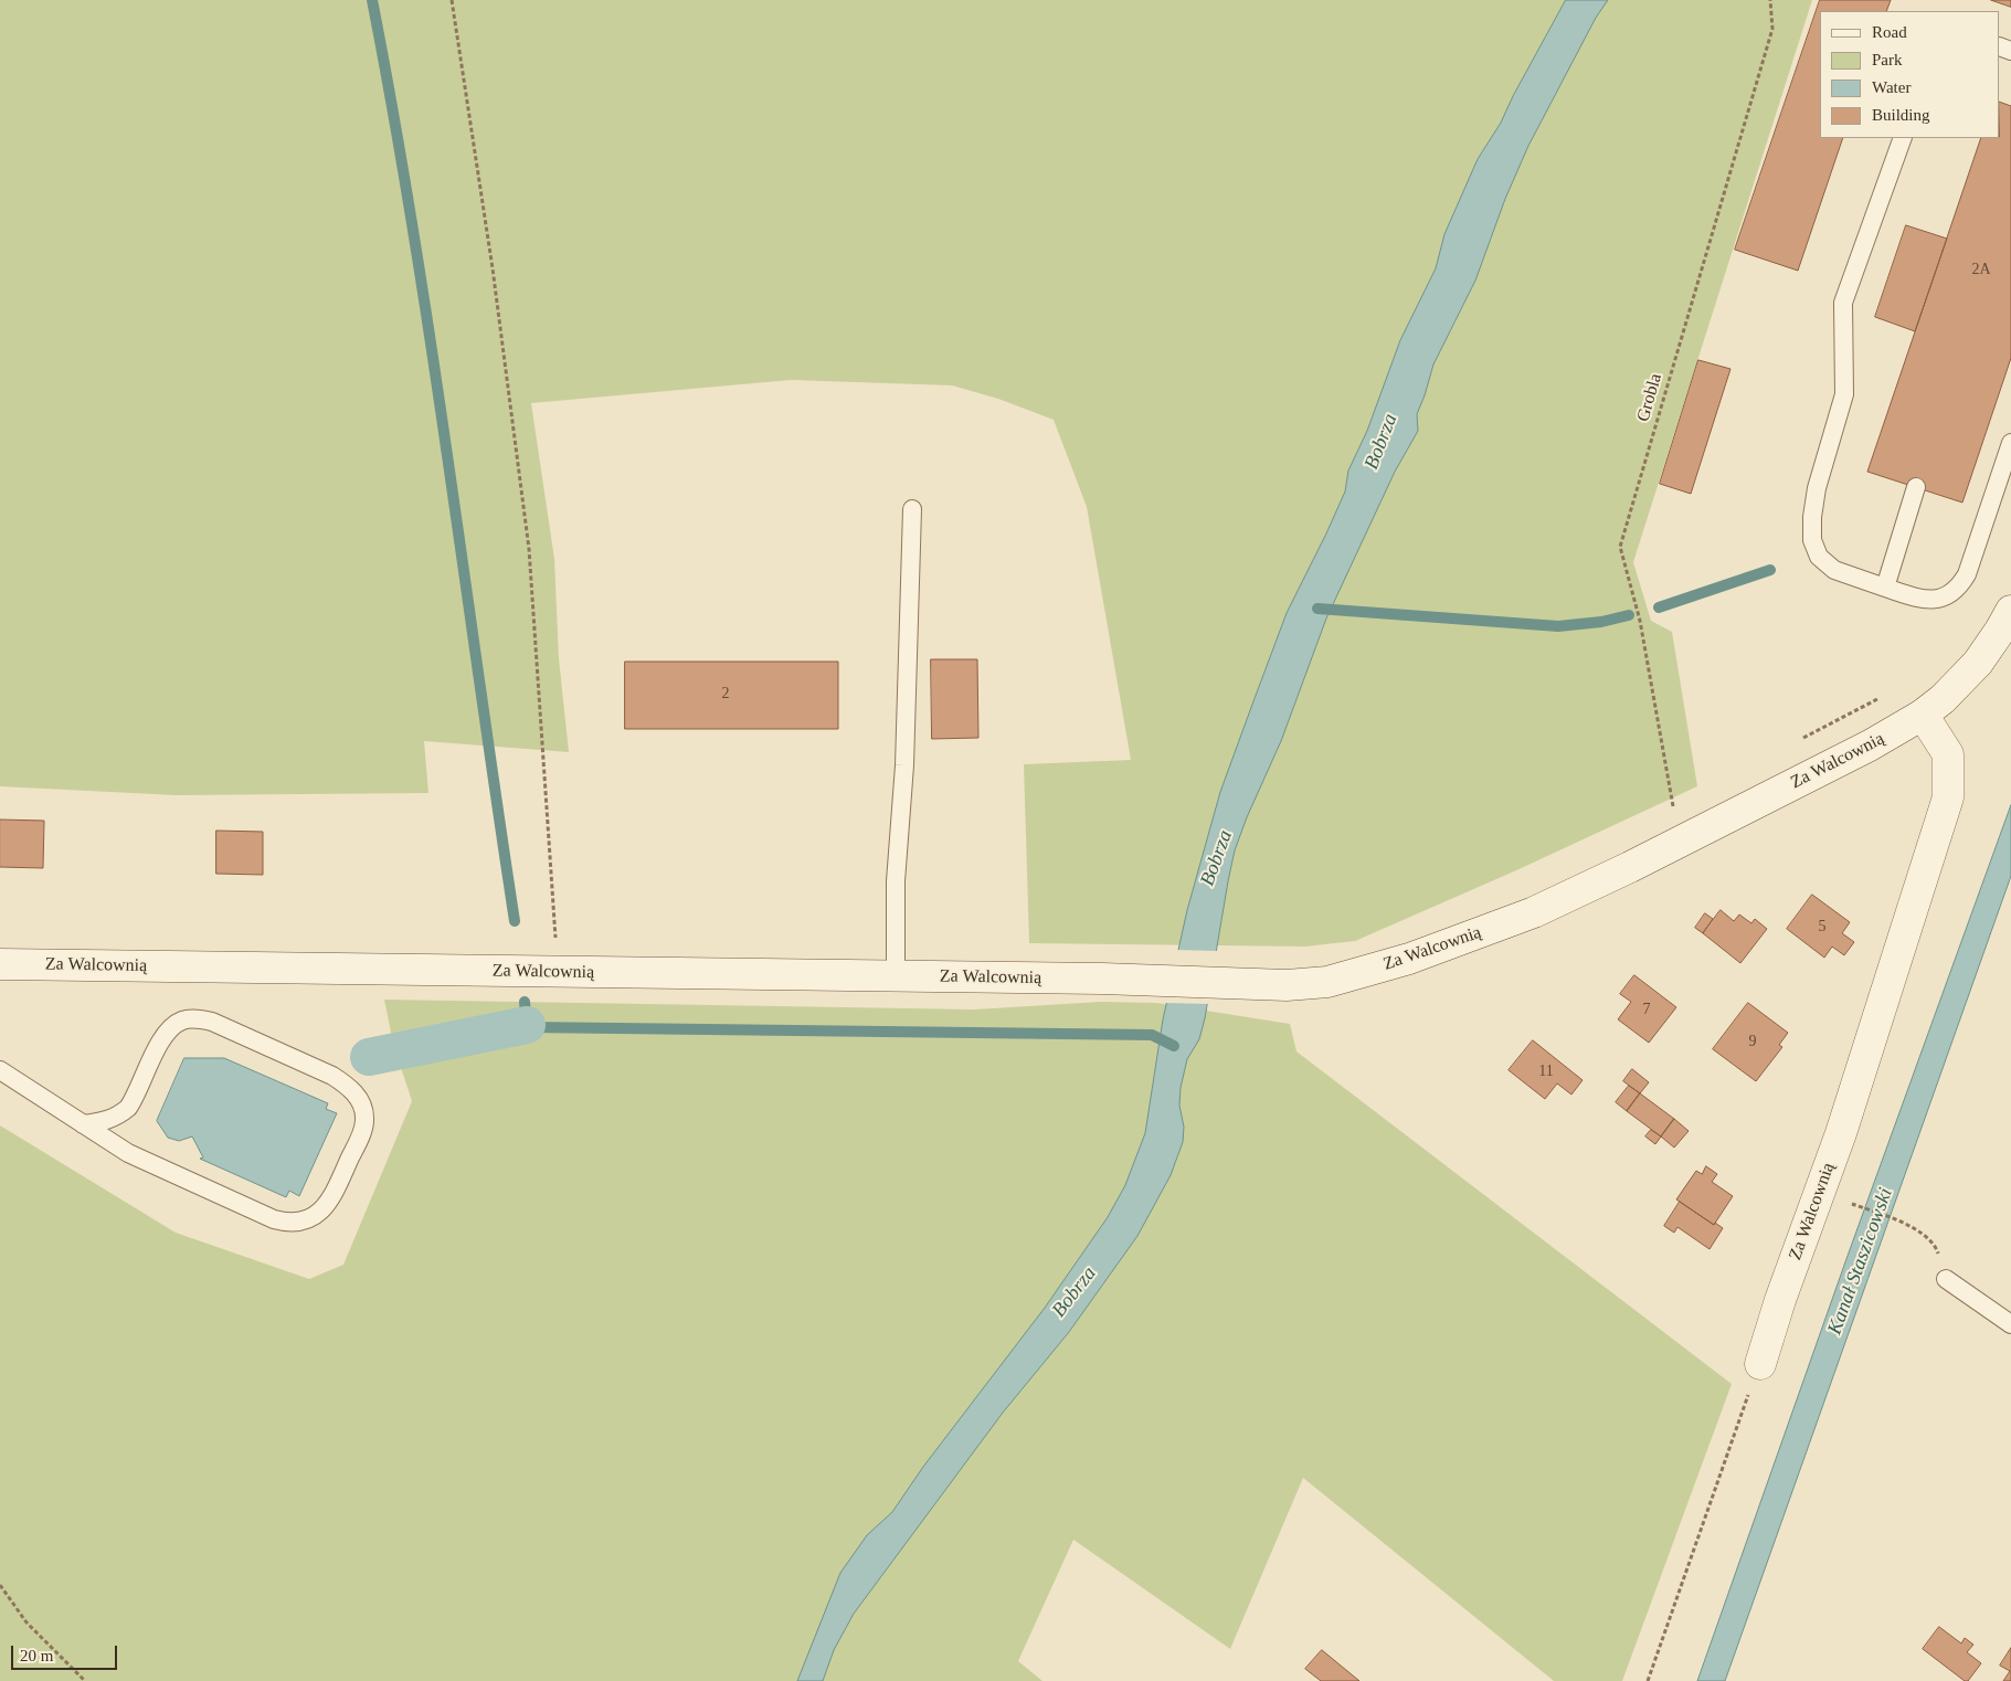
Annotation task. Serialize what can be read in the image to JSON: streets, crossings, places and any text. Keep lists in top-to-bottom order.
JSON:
{
  "streets": {
    "main road": ["Za Walcownią"],
    "path": ["Grobla"]
  },
  "water": ["Bobrza", "Kanał Staszicowski"],
  "house_numbers": [
    "2A",
    "2",
    "5",
    "7",
    "9",
    "11"
  ],
  "legend": [
    "Road",
    "Park",
    "Water",
    "Building"
  ],
  "scale_bar": "20 m"
}
